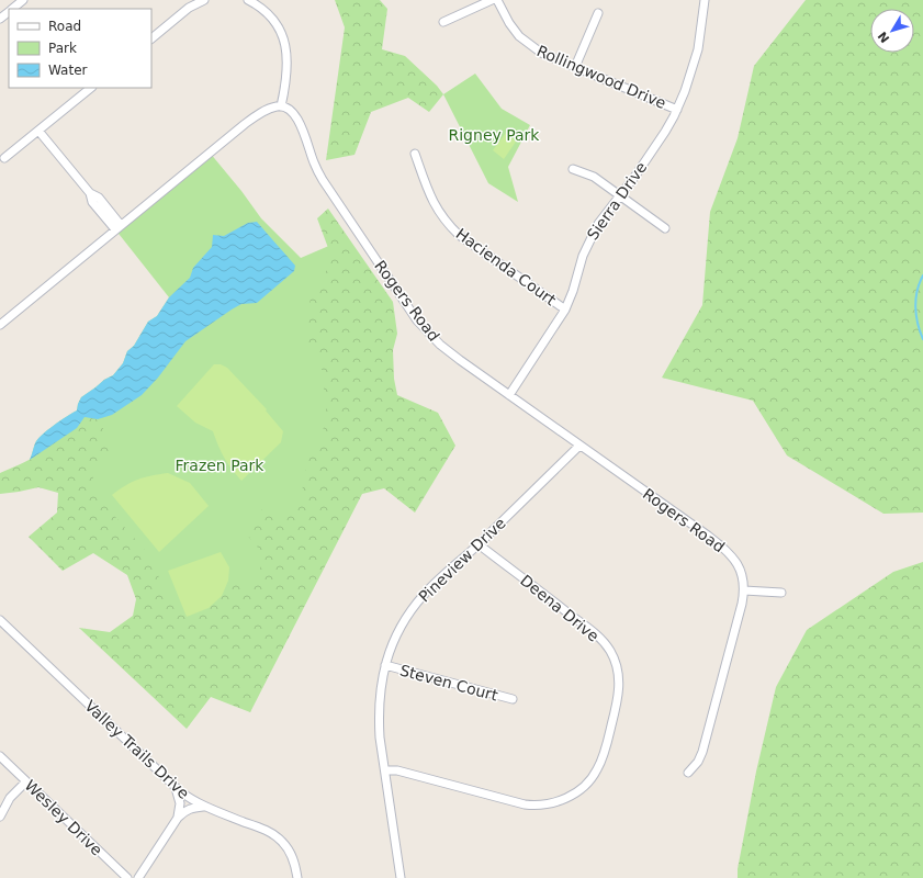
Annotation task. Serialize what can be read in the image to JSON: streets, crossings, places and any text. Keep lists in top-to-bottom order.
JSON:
{
  "streets": {
    "street": [
      "Rollingwood Drive",
      "Sierra Drive",
      "Hacienda Court",
      "Rogers Road",
      "Pineview Drive",
      "Deena Drive",
      "Steven Court",
      "Valley Trails Drive",
      "Wesley Drive"
    ]
  },
  "crossings": [
    ["Rollingwood Drive", "Sierra Drive"],
    ["Sierra Drive", "Hacienda Court"],
    ["Sierra Drive", "Rogers Road"],
    ["Rogers Road", "Pineview Drive"],
    ["Pineview Drive", "Deena Drive"],
    ["Pineview Drive", "Steven Court"]
  ],
  "parks": ["Rigney Park", "Frazen Park"],
  "legend": ["Road", "Park", "Water"],
  "north": "bottom left"
}
